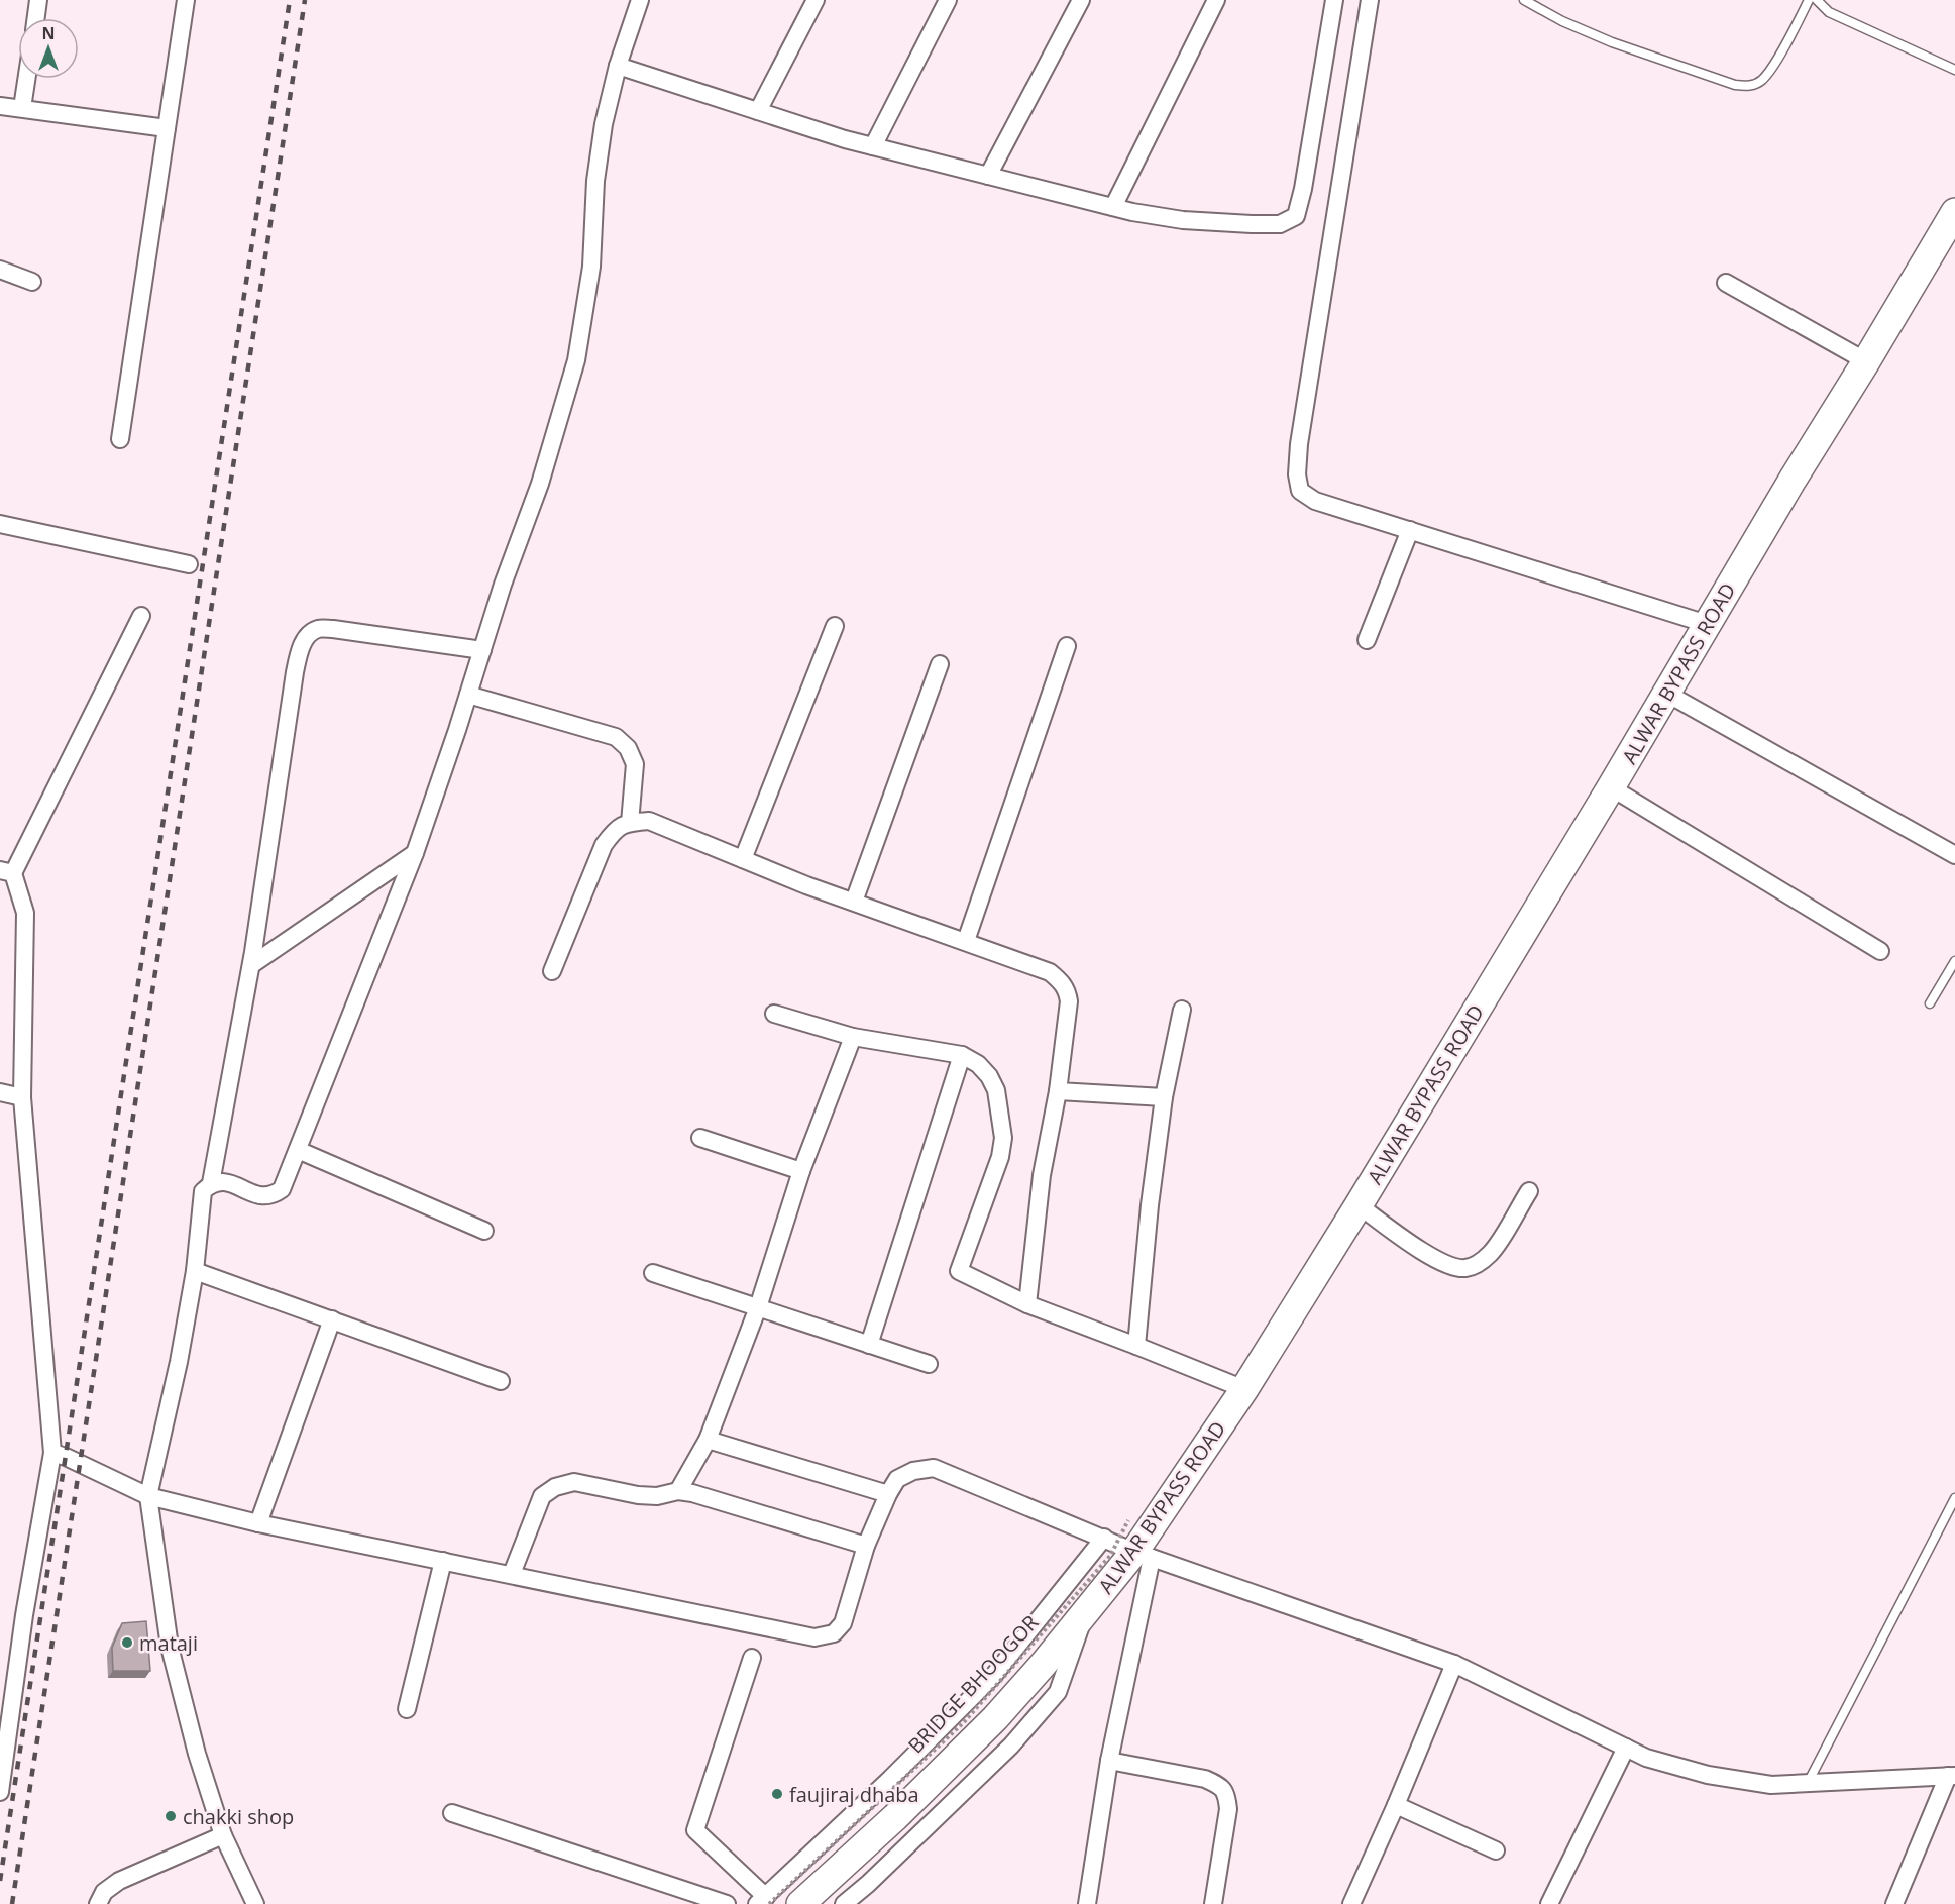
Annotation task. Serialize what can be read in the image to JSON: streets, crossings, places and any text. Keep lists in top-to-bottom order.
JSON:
{
  "streets": {
    "highway": ["ALWAR BYPASS ROAD"],
    "path": ["BRIDGE BHOOGOR"]
  },
  "places": ["mataji", "faujiraj dhaba", "chakki shop"],
  "north": "top"
}
